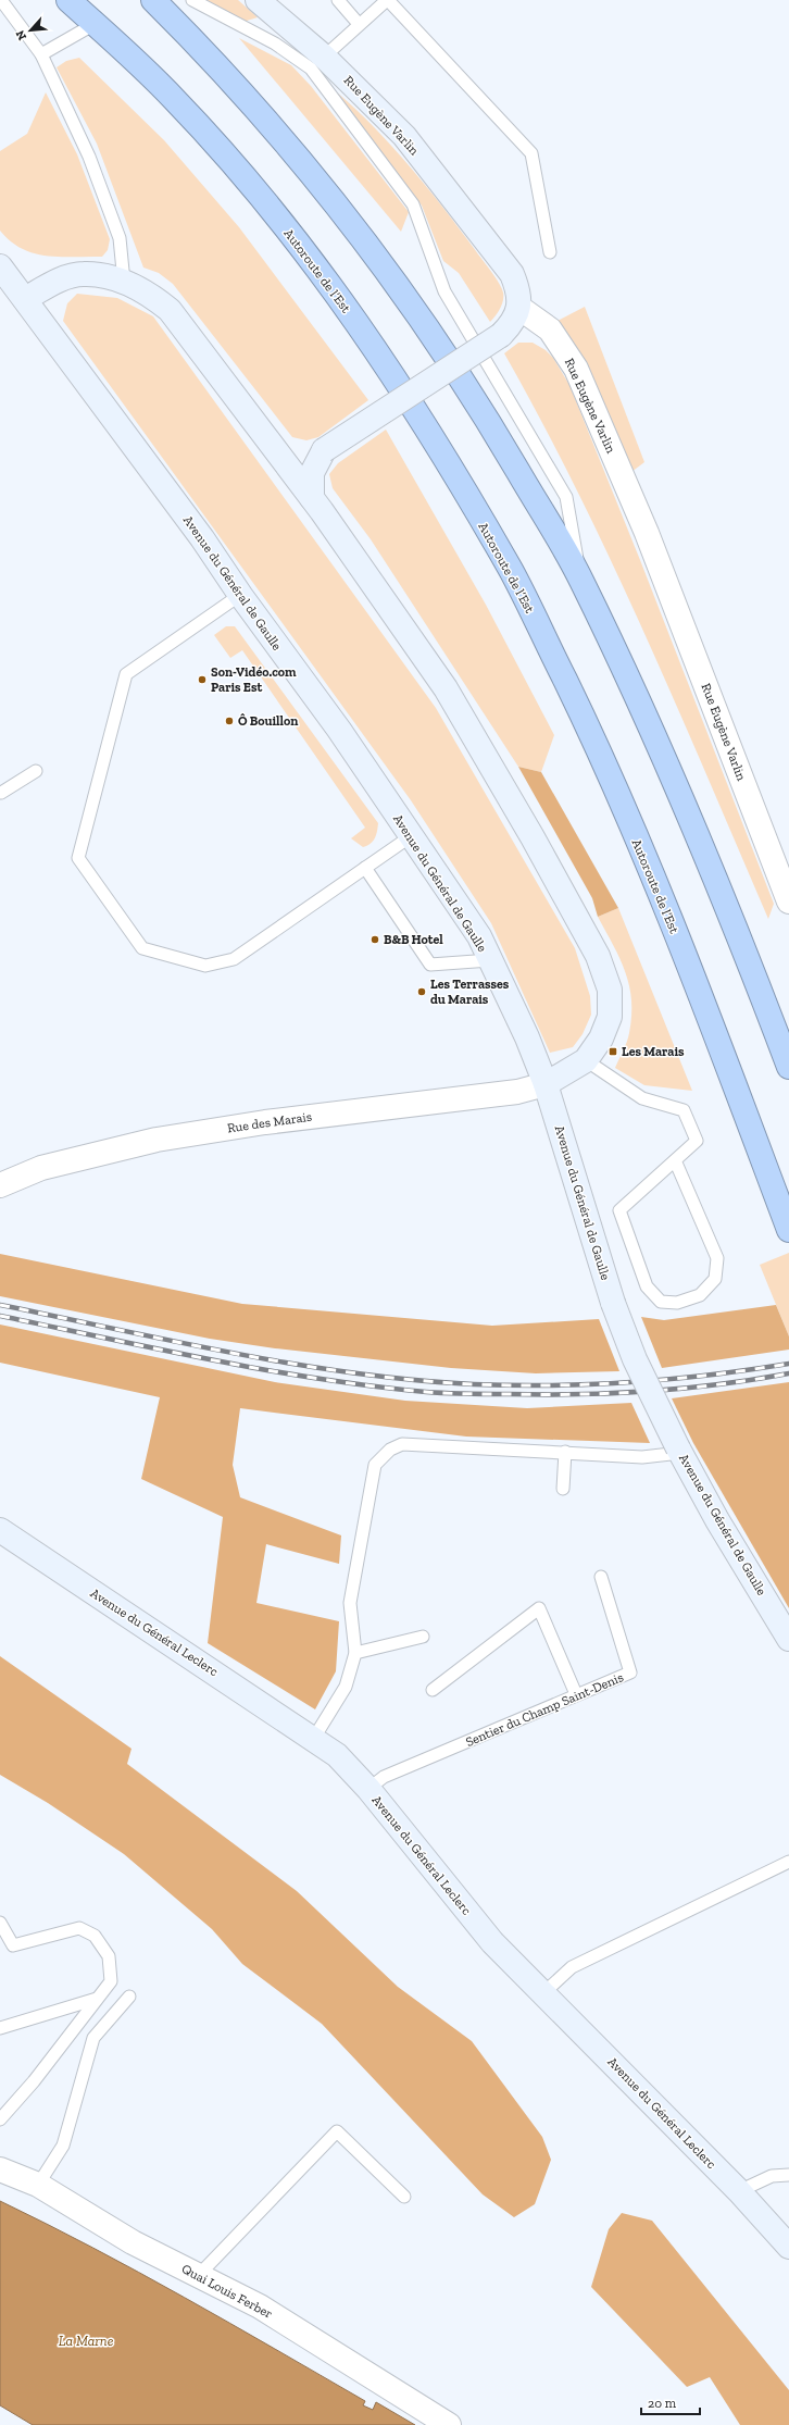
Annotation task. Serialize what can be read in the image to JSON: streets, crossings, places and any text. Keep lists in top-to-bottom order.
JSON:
{
  "streets": {
    "highway": ["Autoroute de l’Est"],
    "main road": ["Rue Eugène Varlin", "Avenue du Général de Gaulle", "Avenue du Général Leclerc"],
    "street": ["Rue des Marais", "Quai Louis Ferber"],
    "lane": ["Sentier du Champ Saint-Denis"]
  },
  "crossings": [
    ["Avenue du Général de Gaulle", "Rue des Marais"],
    ["Avenue du Général Leclerc", "Sentier du Champ Saint-Denis"]
  ],
  "water": ["La Marne"],
  "places": {
    "other": [
      "Son-Vidéo.com Paris Est",
      "Ô Bouillon",
      "B&B Hotel",
      "Les Terrasses du Marais"
    ],
    "transit": ["Les Marais"]
  },
  "scale_bar": "20 m",
  "north": "bottom left"
}
